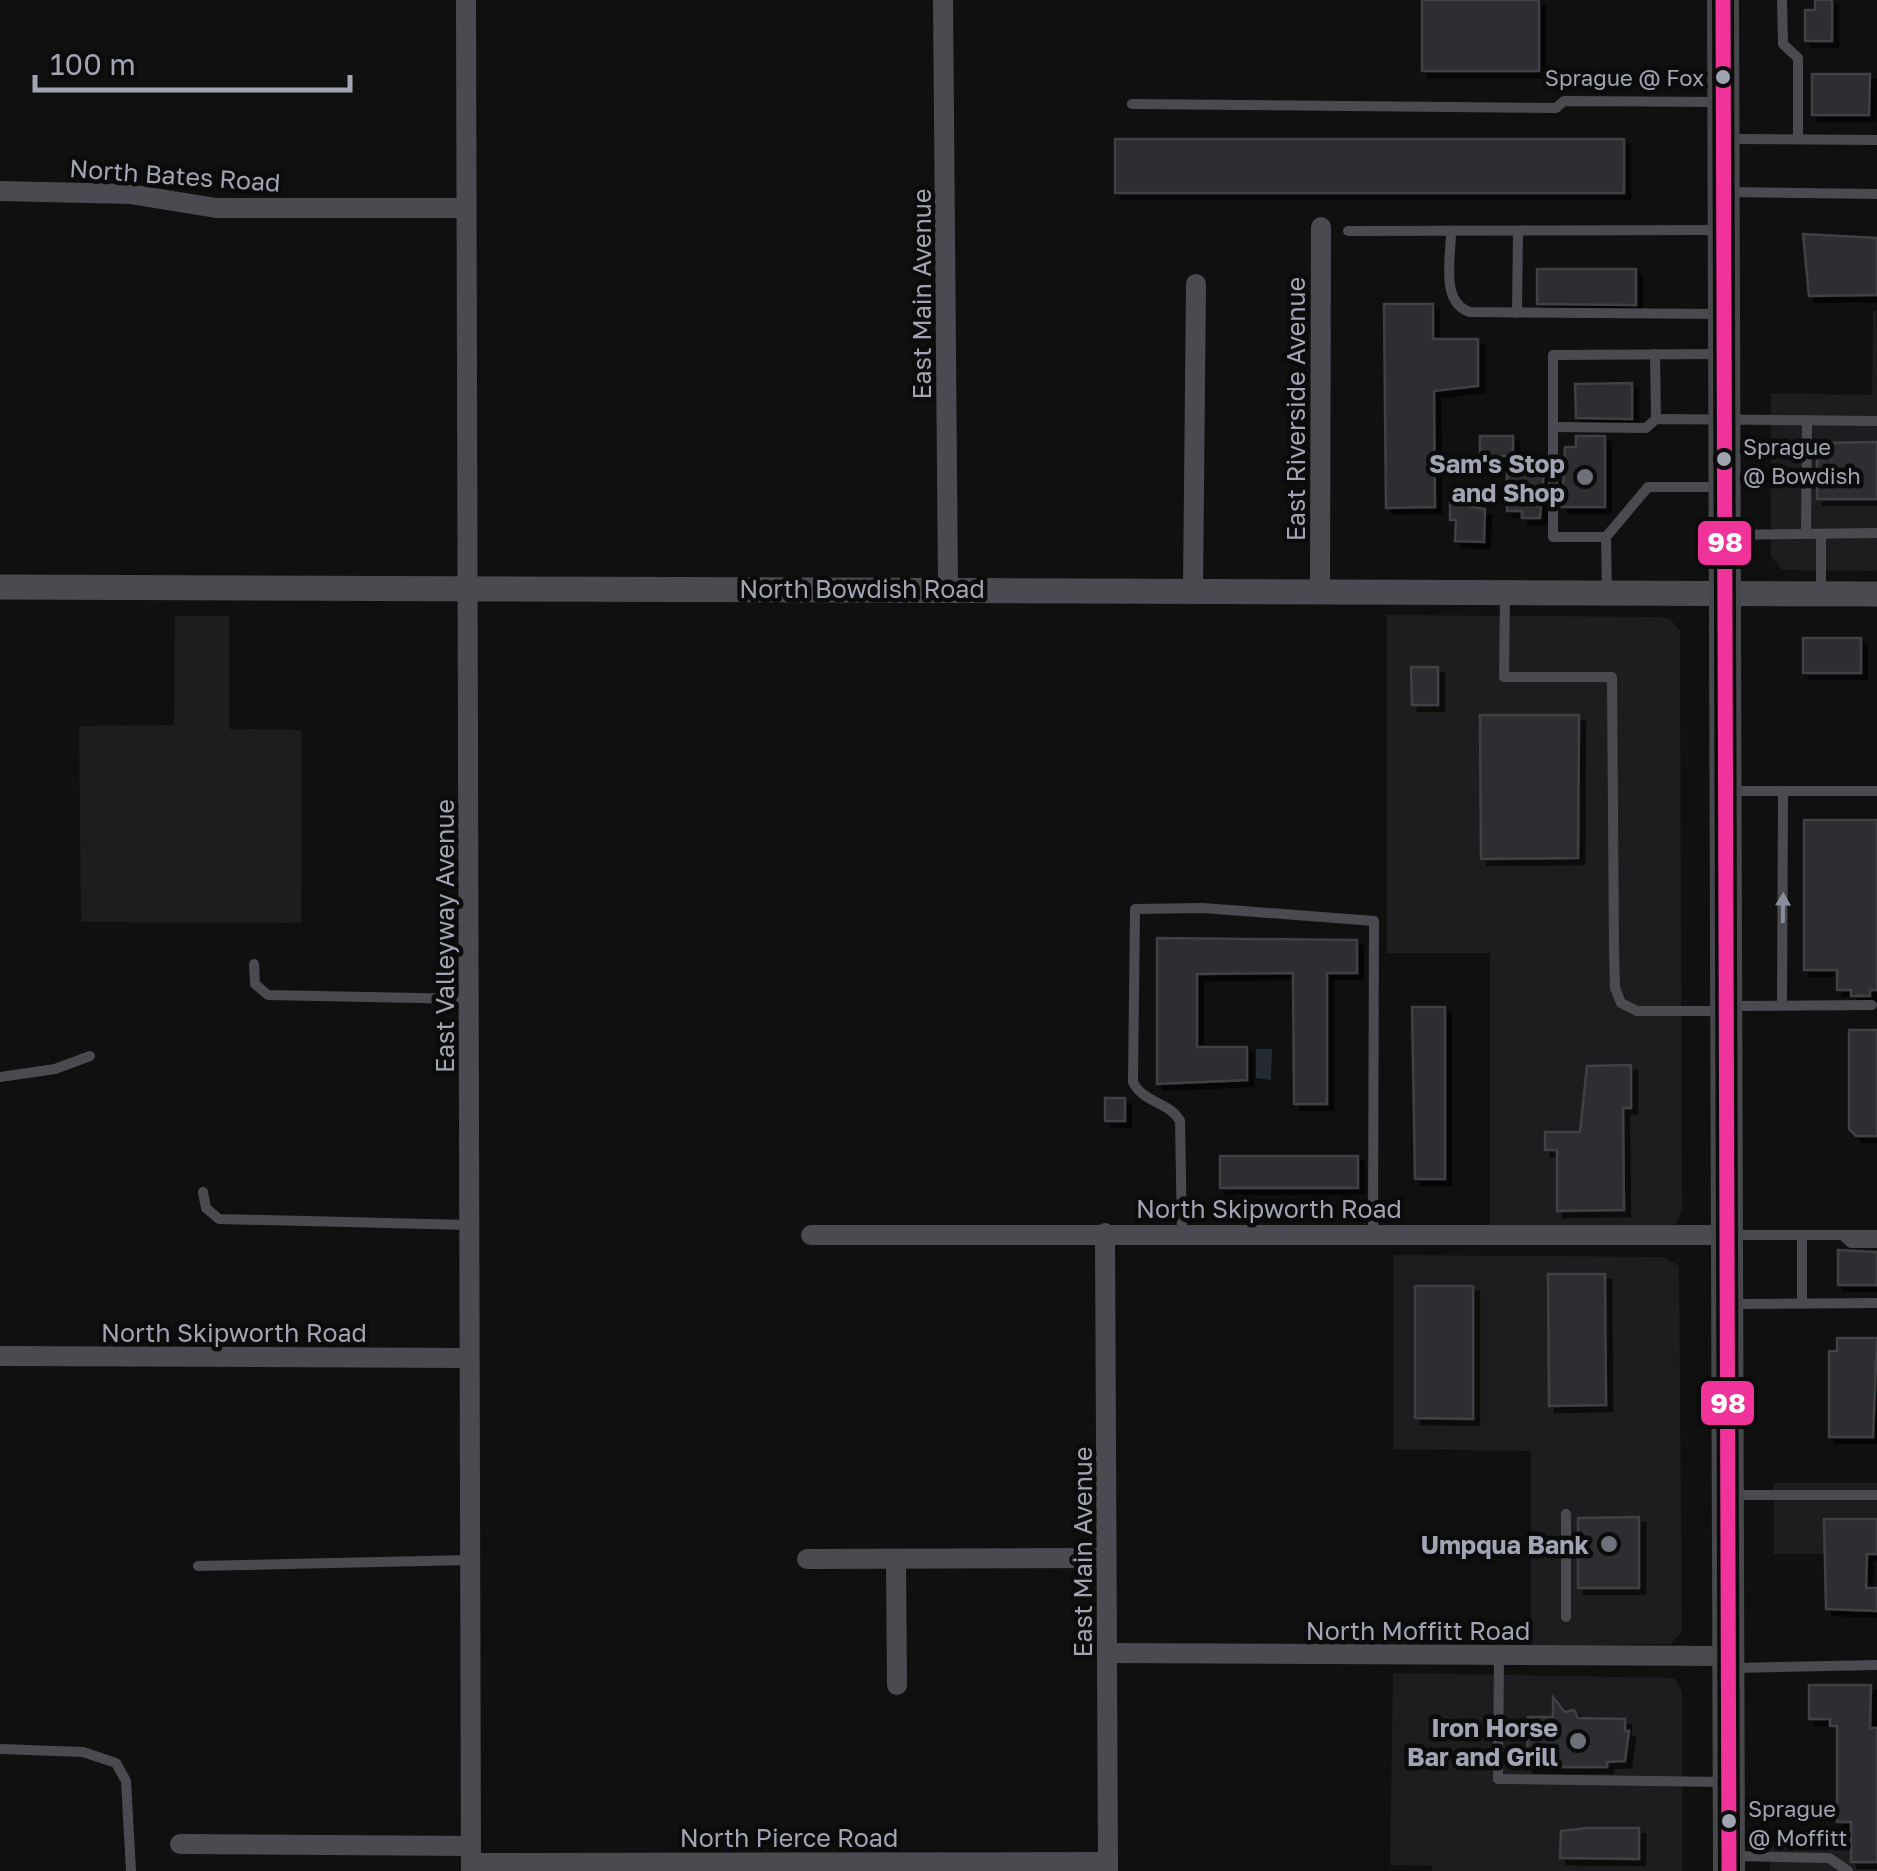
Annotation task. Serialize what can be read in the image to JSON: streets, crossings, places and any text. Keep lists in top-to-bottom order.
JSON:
{
  "streets": {
    "street": [
      "North Bates Road",
      "East Main Avenue",
      "East Riverside Avenue",
      "North Bowdish Road",
      "East Valleyway Avenue",
      "North Skipworth Road",
      "North Moffitt Road",
      "North Pierce Road"
    ]
  },
  "crossings": [
    ["North Bates Road", "East Valleyway Avenue"],
    ["East Main Avenue", "North Bowdish Road"],
    ["East Main Avenue", "North Skipworth Road"],
    ["East Main Avenue", "North Moffitt Road"],
    ["East Main Avenue", "North Pierce Road"],
    ["East Riverside Avenue", "North Bowdish Road"],
    ["North Bowdish Road", "East Valleyway Avenue"],
    ["East Valleyway Avenue", "North Skipworth Road"],
    ["East Valleyway Avenue", "North Pierce Road"]
  ],
  "places": [
    "Sprague @ Fox",
    "Sprague @ Bowdish",
    "Sam's Stop and Shop",
    "Umpqua Bank",
    "Iron Horse Bar and Grill",
    "Sprague @ Moffitt"
  ],
  "lines": ["transit line 98"],
  "scale_bar": "100 m"
}
